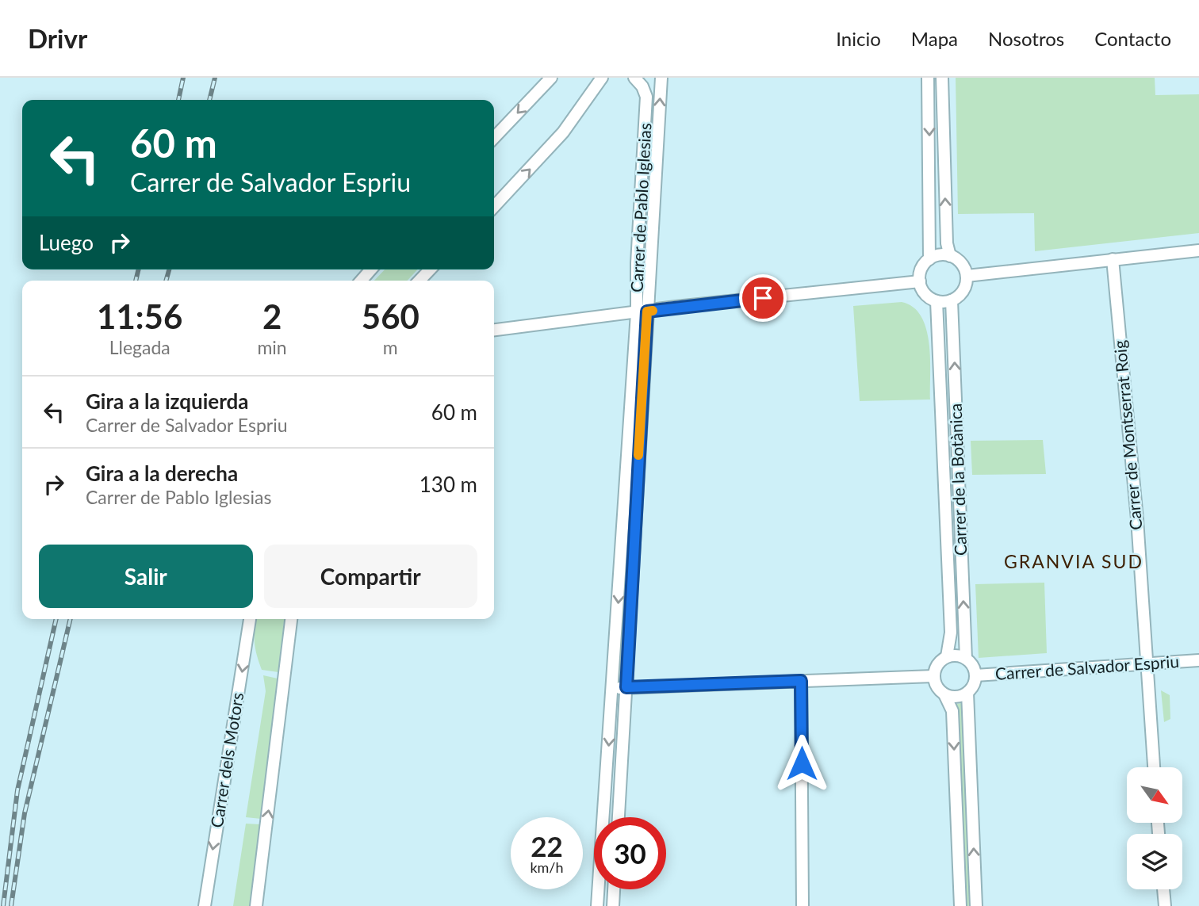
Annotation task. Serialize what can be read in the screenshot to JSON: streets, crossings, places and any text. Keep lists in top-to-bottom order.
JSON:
{
  "streets": {
    "street": [
      "Carrer de Pablo Iglesias",
      "Carrer de Montserrat Roig",
      "Carrer de la Botànica",
      "Carrer de Salvador Espriu",
      "Carrer dels Motors"
    ]
  },
  "crossings": [
    ["Carrer de Montserrat Roig", "Carrer de Salvador Espriu"],
    ["Carrer de la Botànica", "Carrer de Salvador Espriu"]
  ],
  "districts": ["GRANVIA SUD"],
  "north": "bottom right",
  "page": {
    "header": "Drivr",
    "nav": [
      "Inicio",
      "Mapa",
      "Nosotros",
      "Contacto"
    ],
    "turn": ["60 m", "Carrer de Salvador Espriu"],
    "then": "Luego",
    "eta": [
      "11:56",
      "Llegada",
      "2",
      "min",
      "560",
      "m"
    ],
    "list": [
      {
        "name": "Gira a la izquierda",
        "note": "Carrer de Salvador Espriu",
        "value": "60 m"
      },
      {
        "name": "Gira a la derecha",
        "note": "Carrer de Pablo Iglesias",
        "value": "130 m"
      }
    ],
    "buttons": ["Salir", "Compartir"],
    "speed": "22 km/h",
    "limit": "30"
  }
}
